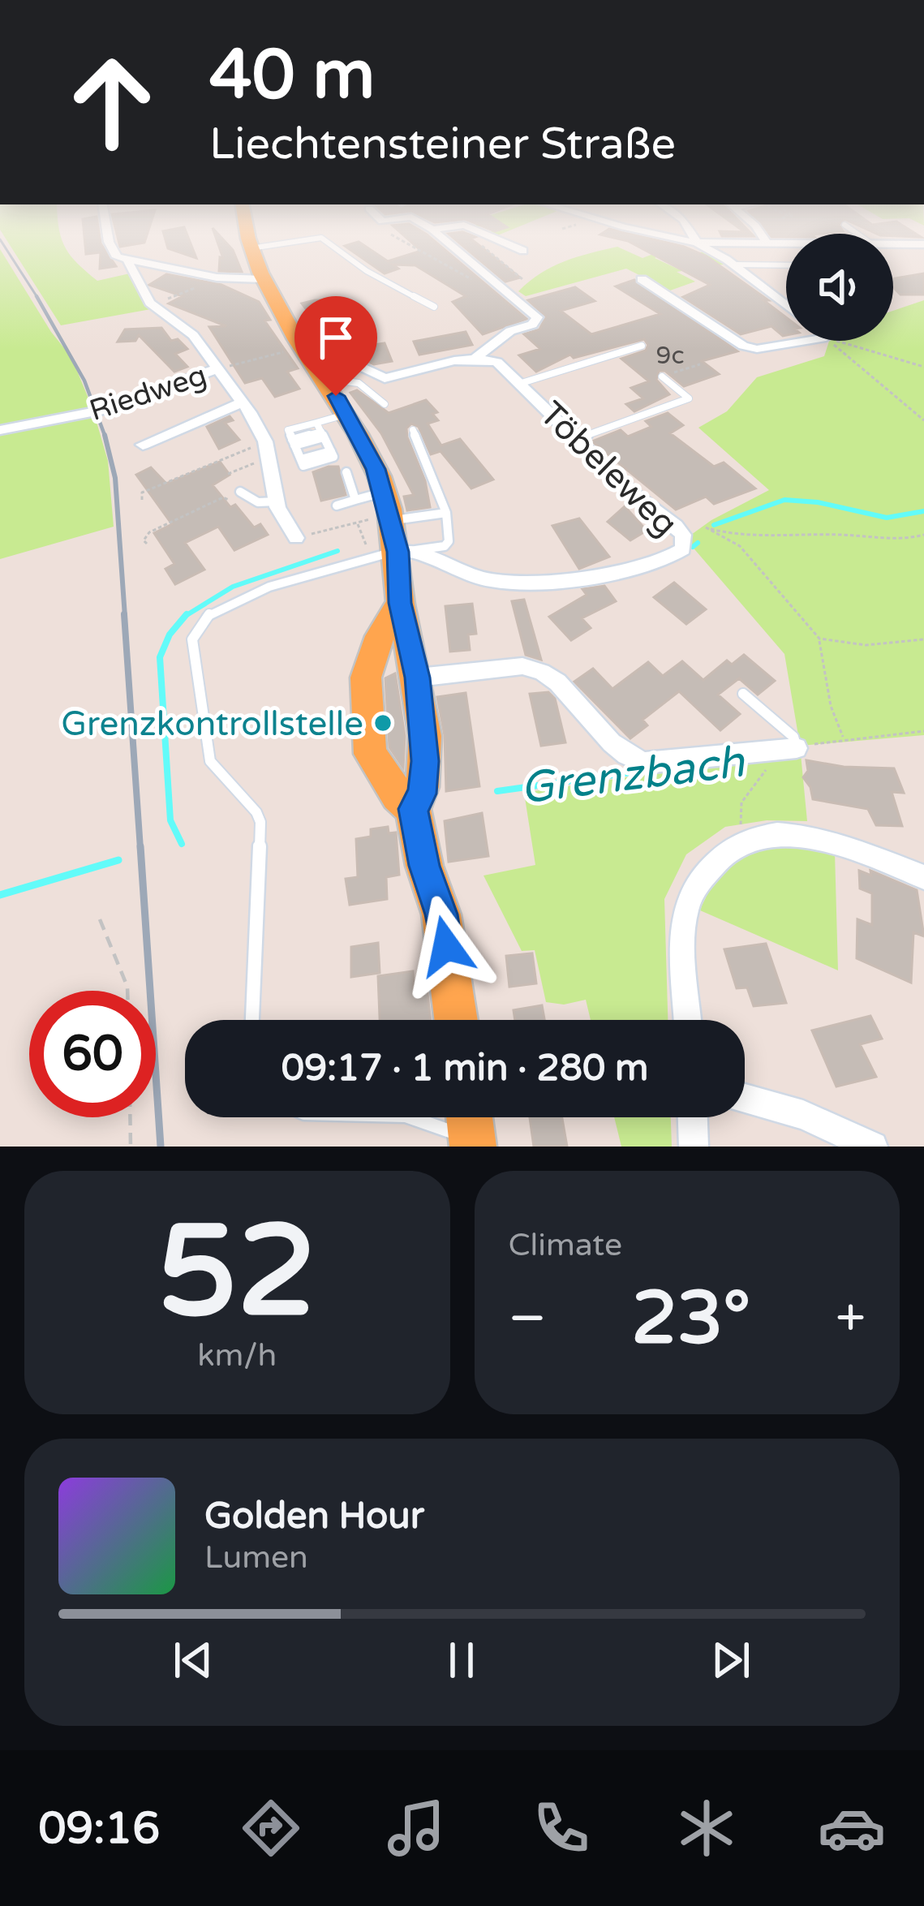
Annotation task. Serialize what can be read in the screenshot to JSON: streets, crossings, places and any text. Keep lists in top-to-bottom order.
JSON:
{
  "streets": {
    "street": ["Riedweg", "Töbeleweg"]
  },
  "water": ["Grenzbach"],
  "places": ["Grenzkontrollstelle"],
  "house_numbers": ["9c"],
  "page": {
    "turn": ["40 m", "Liechtensteiner Straße"],
    "limit": "60",
    "trip": "09:17 · 1 min · 280 m",
    "tile": [
      ["52", "km/h"],
      "Climate"
    ],
    "heat": ["−", "23°", "+"],
    "song": ["Golden Hour", "Lumen"],
    "tabs": "09:16"
  }
}
